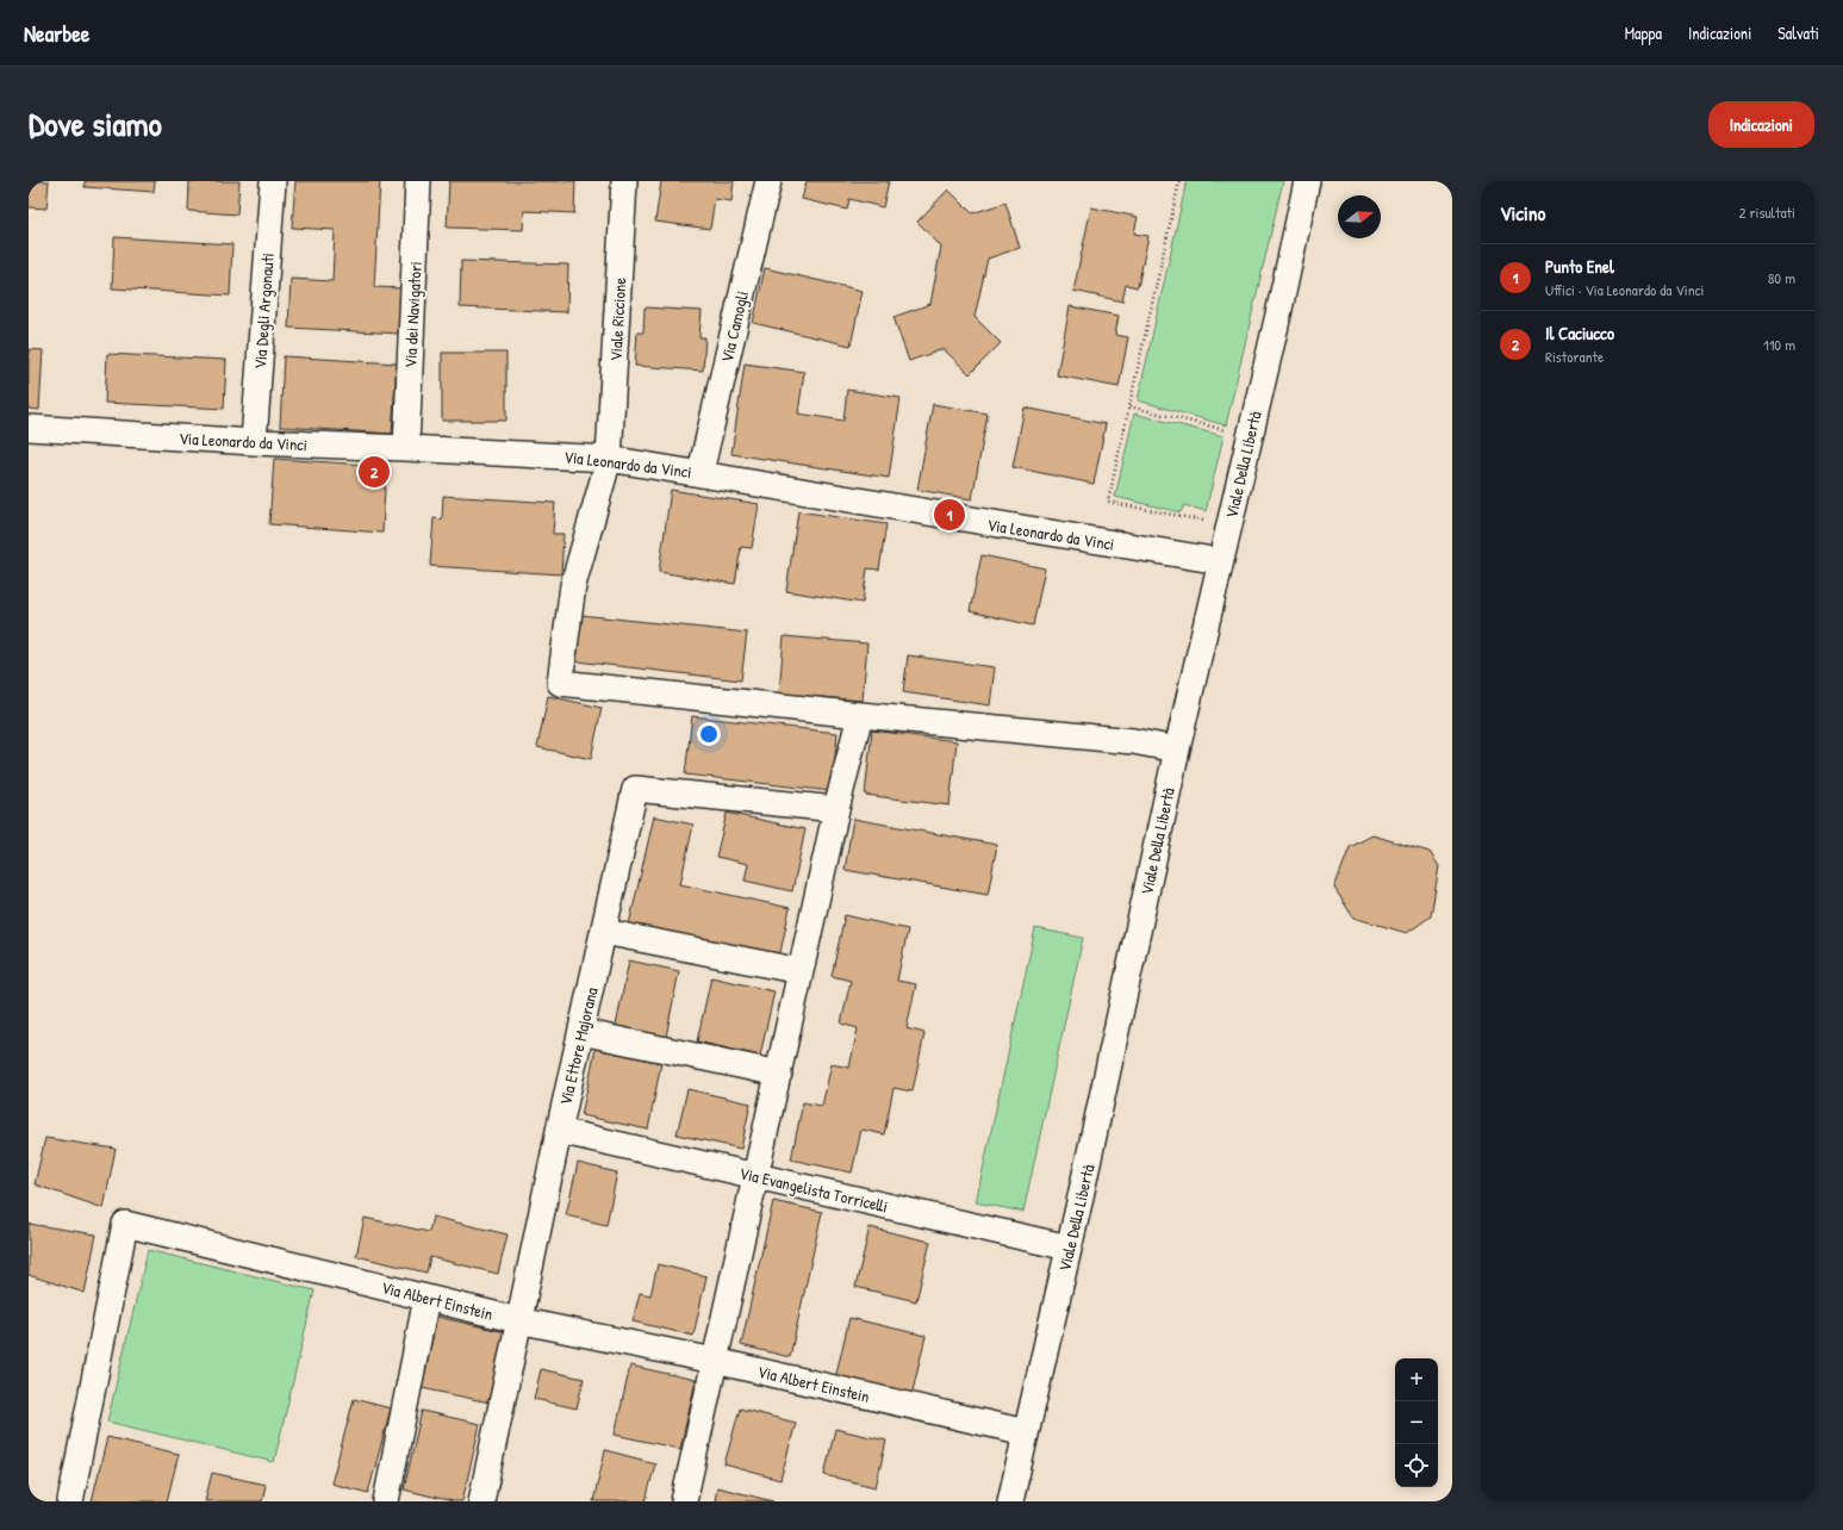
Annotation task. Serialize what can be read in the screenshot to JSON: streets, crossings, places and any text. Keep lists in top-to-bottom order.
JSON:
{
  "streets": {
    "street": [
      "Via Degli Argonauti",
      "Via dei Navigatori",
      "Viale Riccione",
      "Via Camogli",
      "Via Leonardo da Vinci",
      "Viale Della Libertà",
      "Via Ettore Majorana",
      "Via Evangelista Torricelli",
      "Via Albert Einstein"
    ]
  },
  "crossings": [
    ["Via Degli Argonauti", "Via Leonardo da Vinci"],
    ["Via dei Navigatori", "Via Leonardo da Vinci"],
    ["Viale Riccione", "Via Leonardo da Vinci"],
    ["Via Camogli", "Via Leonardo da Vinci"],
    ["Via Leonardo da Vinci", "Viale Della Libertà"],
    ["Viale Della Libertà", "Via Evangelista Torricelli"],
    ["Viale Della Libertà", "Via Albert Einstein"],
    ["Via Ettore Majorana", "Via Evangelista Torricelli"],
    ["Via Ettore Majorana", "Via Albert Einstein"]
  ],
  "north": "right",
  "page": {
    "header": "Nearbee",
    "nav": ["Mappa", "Indicazioni", "Salvati"],
    "title": "Dove siamo",
    "buttons": "Indicazioni",
    "heading": ["Vicino", "2 risultati"],
    "list": [
      {
        "mark": "1",
        "name": "Punto Enel",
        "note": "Uffici · Via Leonardo da Vinci",
        "value": "80 m"
      },
      {
        "mark": "2",
        "name": "Il Caciucco",
        "note": "Ristorante",
        "value": "110 m"
      }
    ],
    "pins": ["2", "1"],
    "map_buttons": ["+", "−"]
  }
}
